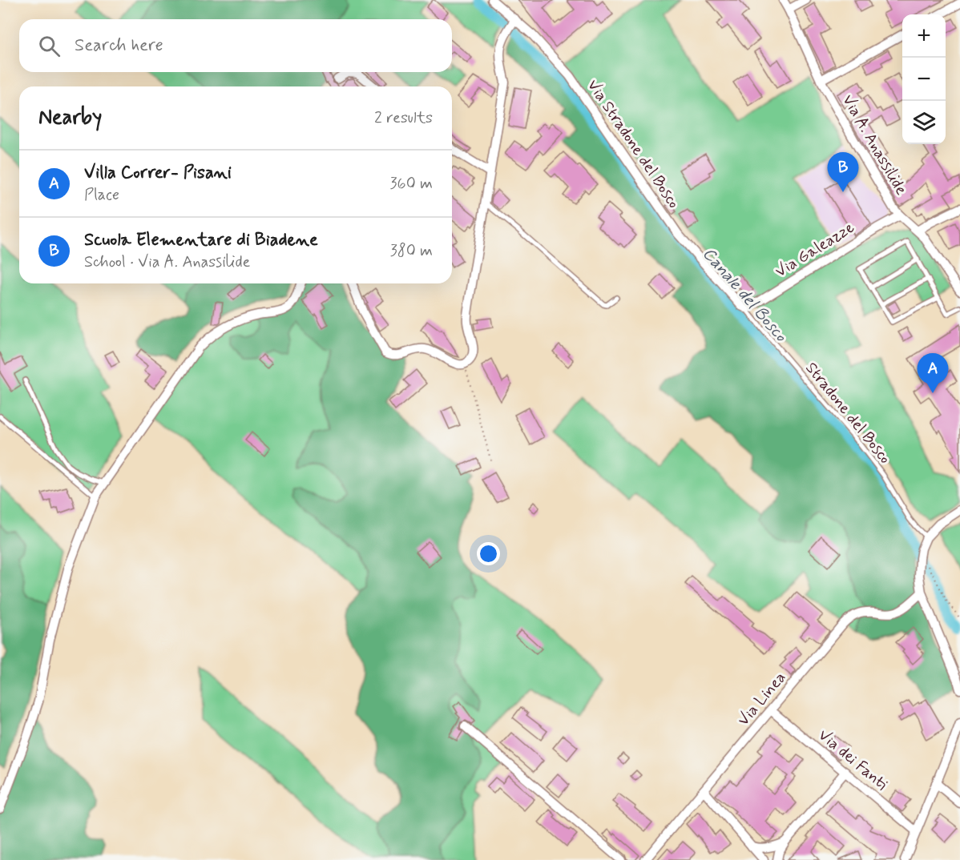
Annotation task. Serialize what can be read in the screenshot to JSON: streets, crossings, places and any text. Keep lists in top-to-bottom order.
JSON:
{
  "streets": {
    "street": [
      "Via Stradone del Bosco",
      "Via A. Anassilide",
      "Via Galeazze",
      "Via Linea",
      "Via dei Fanti"
    ],
    "lane": ["Stradone del Bosco"]
  },
  "crossings": [
    ["Via Stradone del Bosco", "Via Galeazze"],
    ["Via Stradone del Bosco", "Stradone del Bosco"],
    ["Via A. Anassilide", "Via Galeazze"],
    ["Via Galeazze", "Stradone del Bosco"],
    ["Via Linea", "Via dei Fanti"]
  ],
  "water": ["Canale del Bosco"],
  "page": {
    "map_buttons": ["+", "−"],
    "search": "Search here",
    "heading": ["Nearby", "2 results"],
    "list": [
      {
        "mark": "A",
        "name": "Villa Correr- Pisani",
        "note": "Place",
        "value": "360 m"
      },
      {
        "mark": "B",
        "name": "Scuola Elementare di Biadene",
        "note": "School · Via A. Anassilide",
        "value": "380 m"
      }
    ],
    "pins": ["B", "A"]
  }
}
